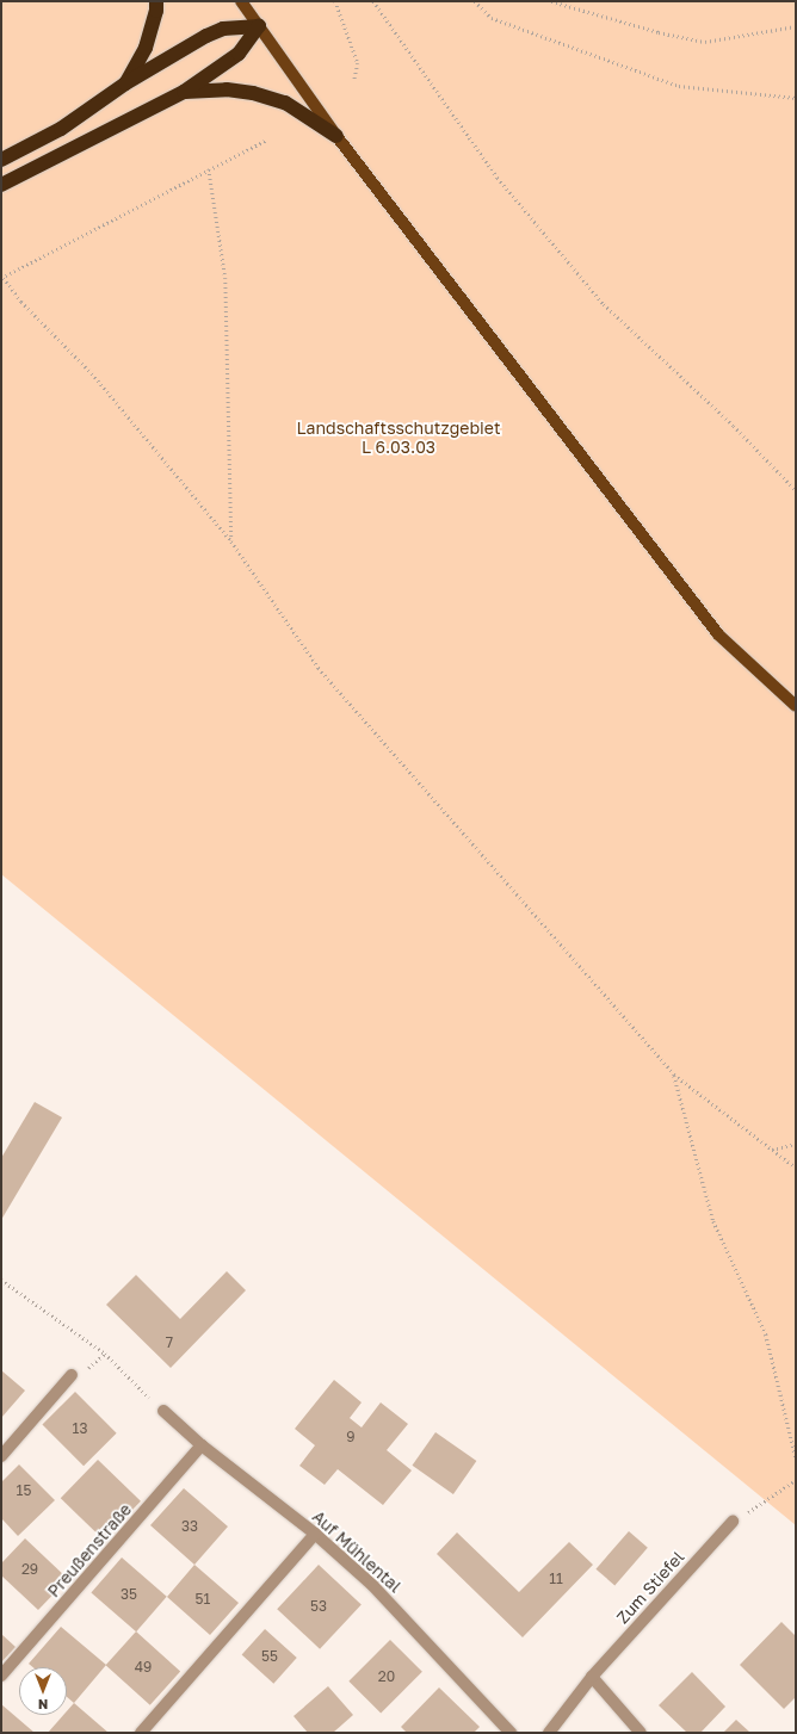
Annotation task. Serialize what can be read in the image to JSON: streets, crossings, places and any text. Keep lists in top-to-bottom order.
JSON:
{
  "streets": {
    "street": ["Preußenstraße", "Auf Mühlental", "Zum Stiefel"]
  },
  "crossings": [
    ["Preußenstraße", "Auf Mühlental"]
  ],
  "parks": ["Landschaftsschutzgebiet L 6.03.03"],
  "house_numbers": [
    "7",
    "13",
    "9",
    "15",
    "33",
    "29",
    "11",
    "35",
    "51",
    "53",
    "55",
    "49",
    "20"
  ],
  "north": "bottom"
}
